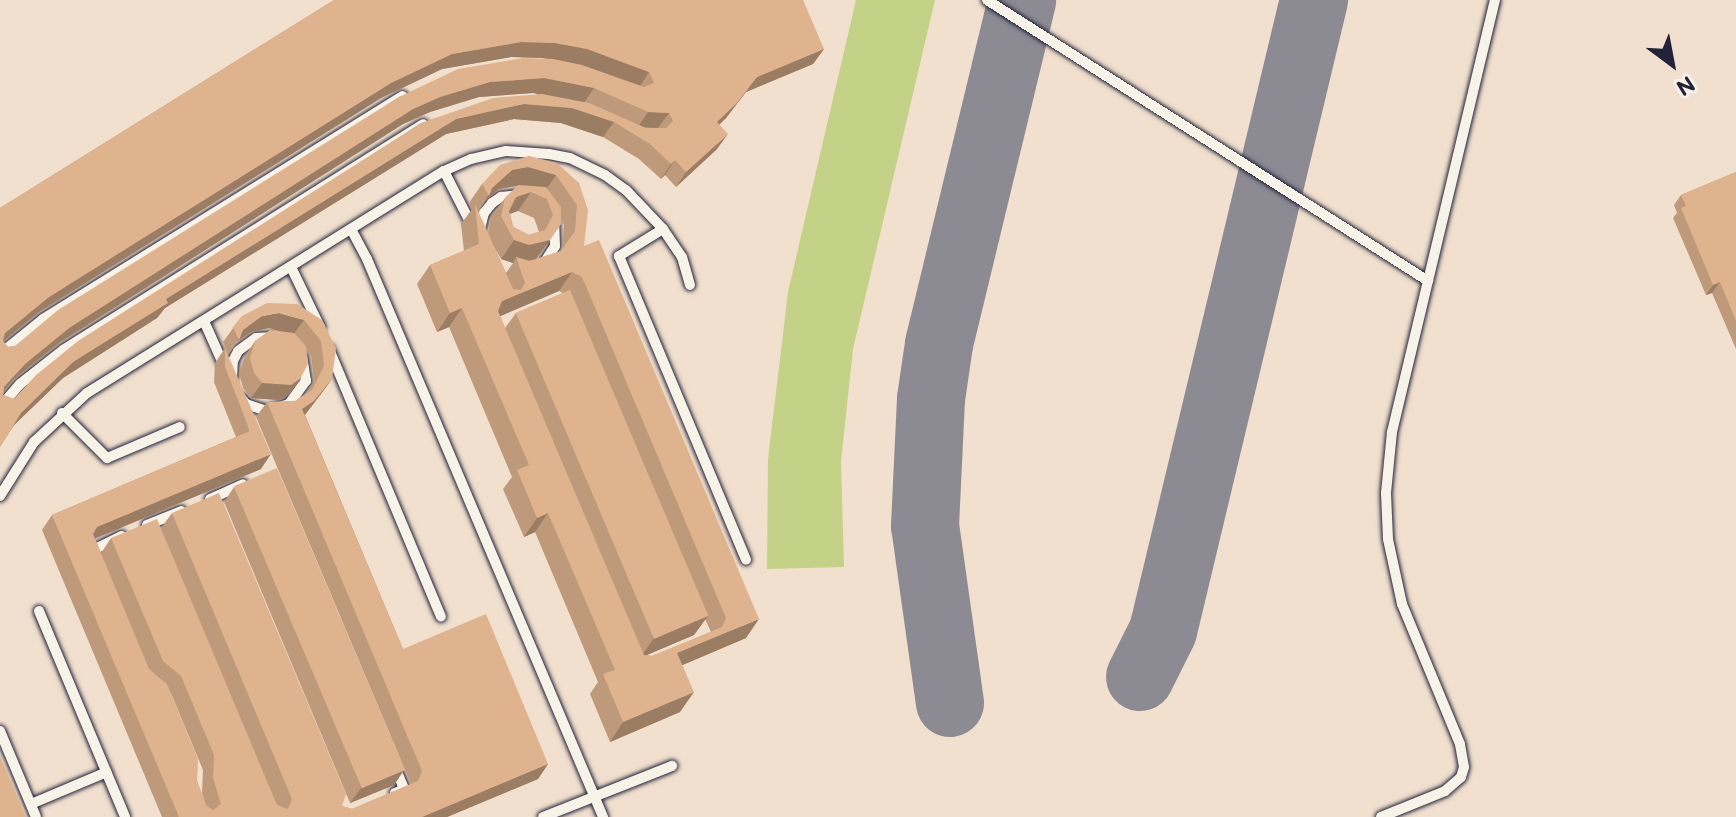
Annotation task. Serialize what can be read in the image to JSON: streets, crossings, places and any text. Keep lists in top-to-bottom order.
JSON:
{
  "north": "bottom right"
}
